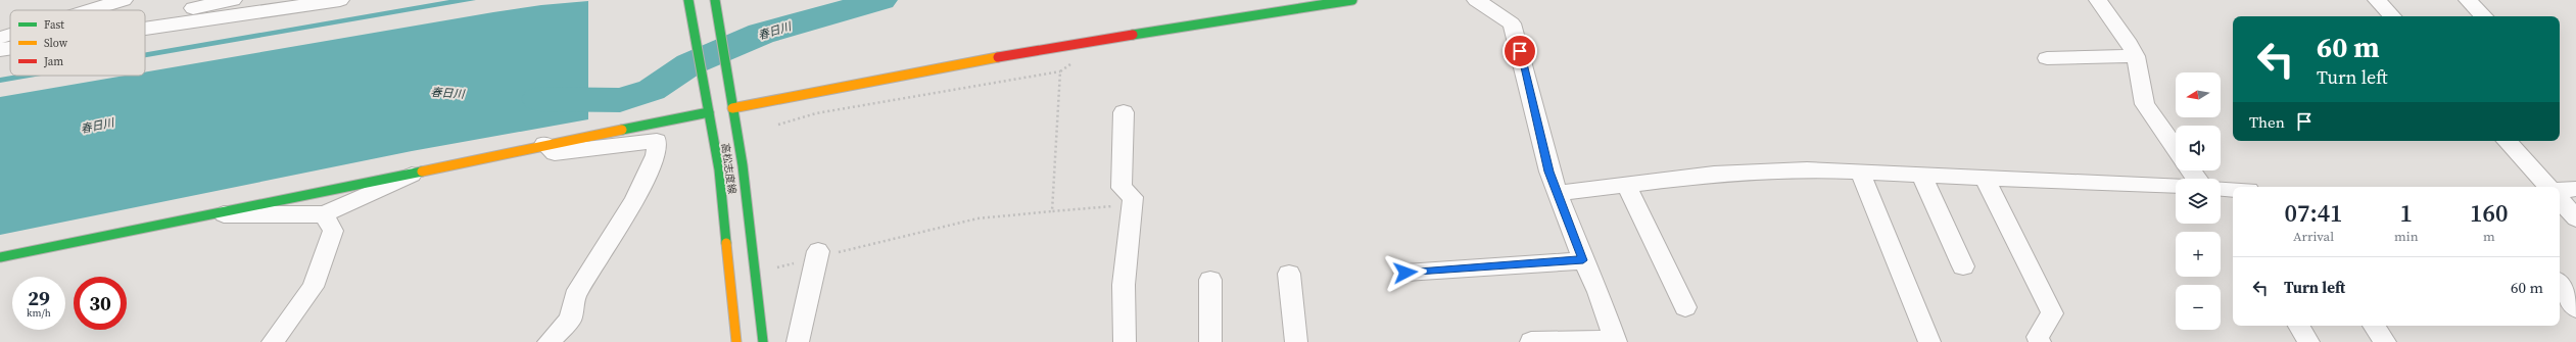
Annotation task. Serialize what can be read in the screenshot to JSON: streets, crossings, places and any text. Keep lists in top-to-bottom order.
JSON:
{
  "streets": {
    "street": ["高松志度線"]
  },
  "water": ["春日川"],
  "legend": ["Fast", "Slow", "Jam"],
  "north": "left",
  "page": {
    "turn": ["60 m", "Turn left"],
    "map_buttons": ["+", "−"],
    "then": "Then",
    "eta": [
      "07:41",
      "Arrival",
      "1",
      "min",
      "160",
      "m"
    ],
    "list": [
      {
        "name": "Turn left",
        "value": "60 m"
      }
    ],
    "speed": "29 km/h",
    "limit": "30"
  }
}
